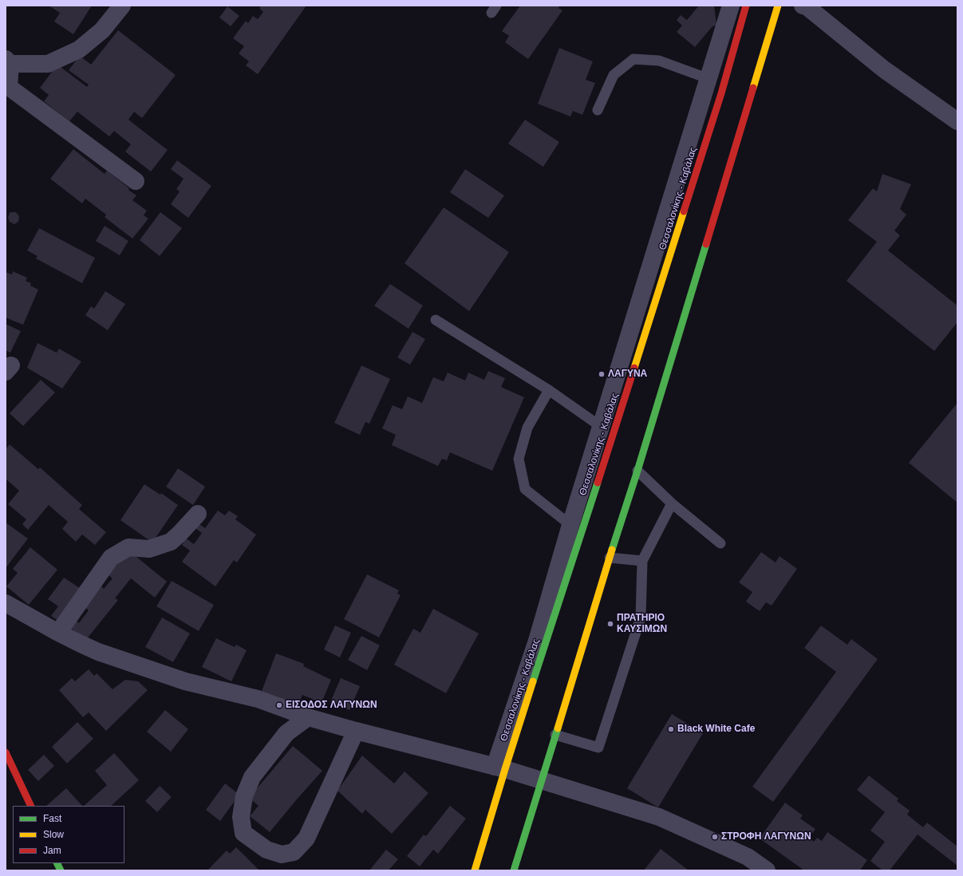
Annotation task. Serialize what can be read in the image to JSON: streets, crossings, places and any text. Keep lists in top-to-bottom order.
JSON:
{
  "streets": {
    "main road": ["Θεσσαλονίκης - Καβάλας"]
  },
  "places": [
    "ΛΑΓΥΝΑ",
    "ΠΡΑΤΗΡΙΟ ΚΑΥΣΙΜΩΝ",
    "ΕΙΣΟΔΟΣ ΛΑΓΥΝΩΝ",
    "Black White Cafe",
    "ΣΤΡΟΦΗ ΛΑΓΥΝΩΝ"
  ],
  "legend": ["Fast", "Slow", "Jam"]
}
